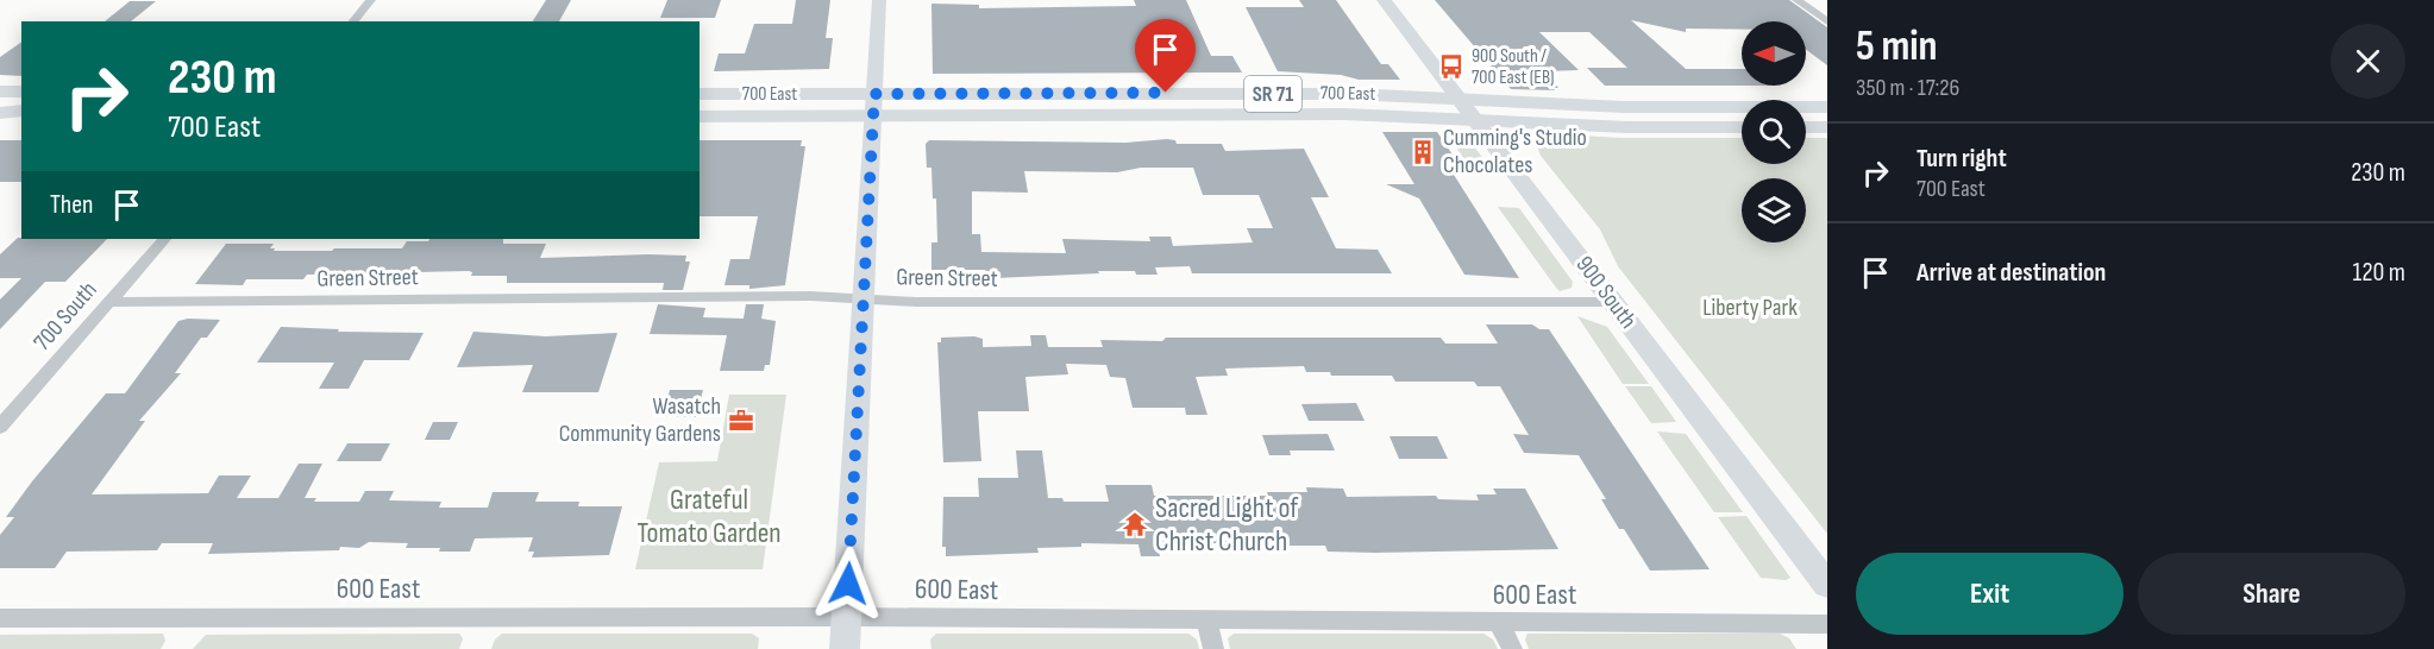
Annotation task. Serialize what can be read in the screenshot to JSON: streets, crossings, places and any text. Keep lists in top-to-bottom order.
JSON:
{
  "streets": {
    "main road": ["700 East", "SR 71", "900 South"],
    "street": ["Green Street", "700 South", "600 East"]
  },
  "crossings": [
    ["700 East", "900 South"],
    ["Green Street", "900 South"],
    ["Green Street", "700 South"]
  ],
  "parks": ["Liberty Park", "Grateful Tomato Garden"],
  "places": {
    "bus stop": ["900 South / 700 East (EB)"],
    "building": ["Cumming's Studio Chocolates"],
    "office": ["Wasatch Community Gardens"],
    "temple": ["Sacred Light of Christ Church"]
  },
  "north": "left",
  "page": {
    "heading": ["5 min", "350 m · 17:26"],
    "turn": ["230 m", "700 East"],
    "list": [
      {
        "name": "Turn right",
        "note": "700 East",
        "value": "230 m"
      },
      {
        "name": "Arrive at destination",
        "value": "120 m"
      }
    ],
    "then": "Then",
    "buttons": ["Exit", "Share"]
  }
}
